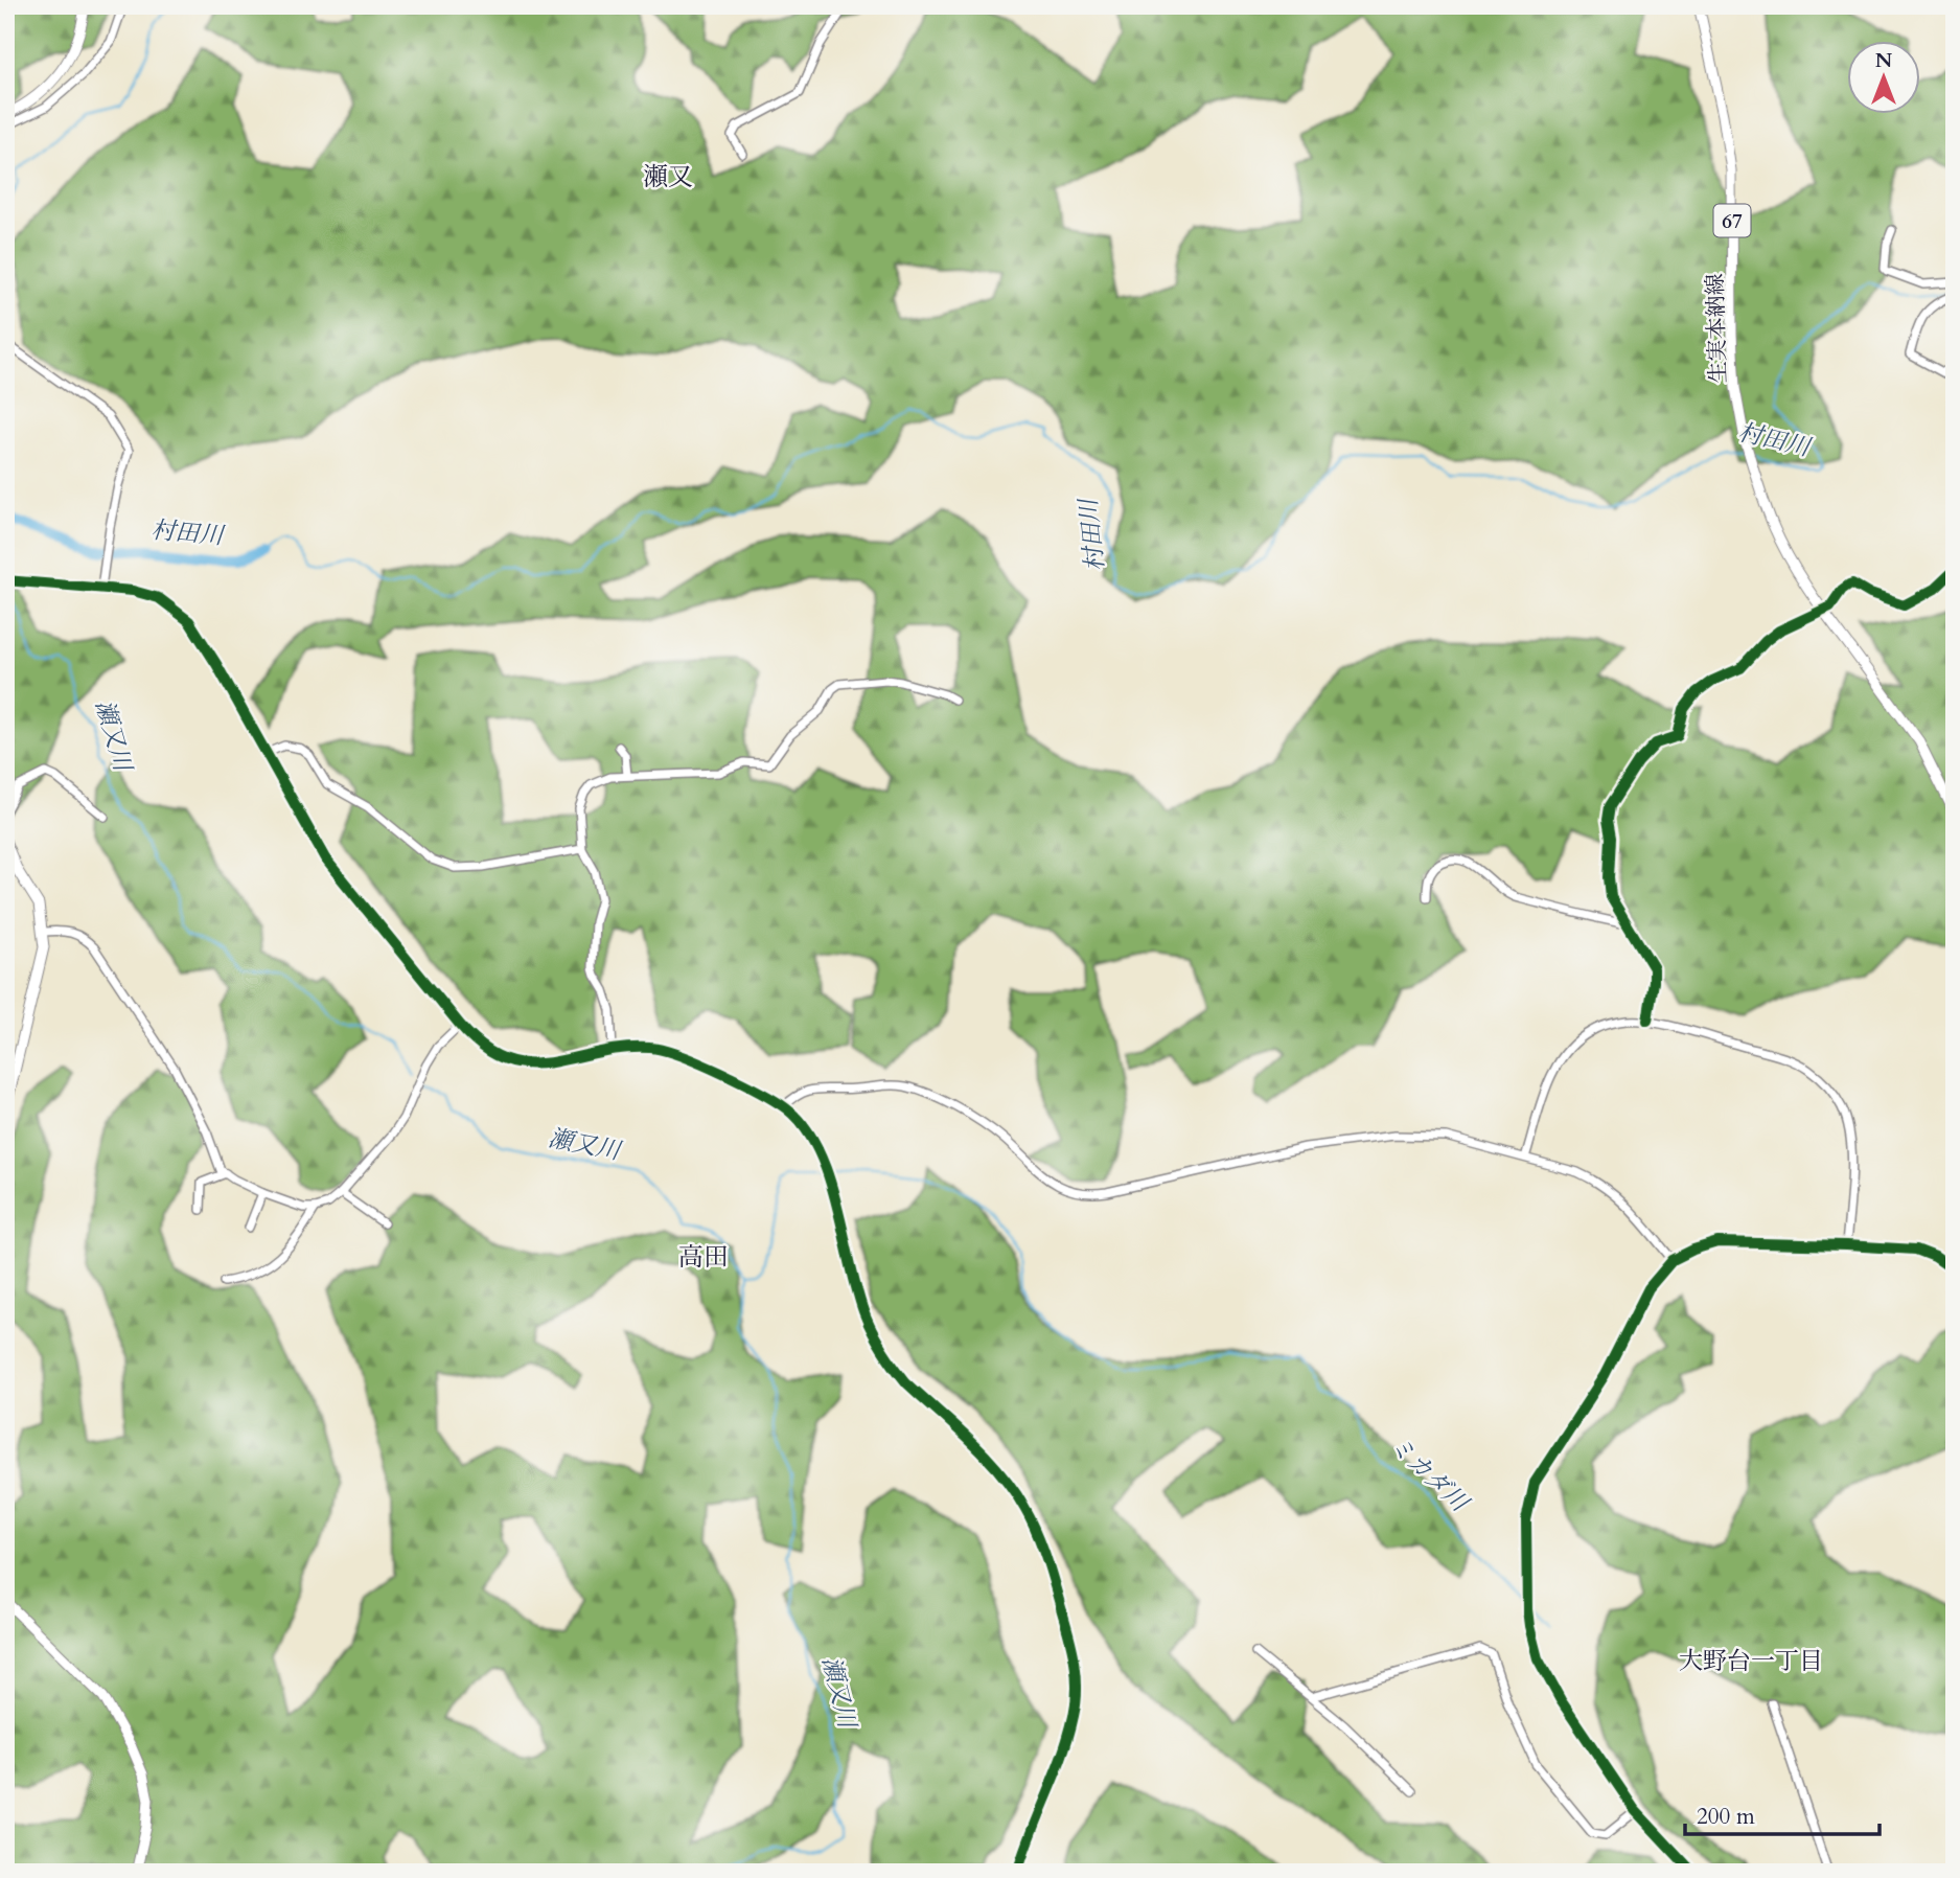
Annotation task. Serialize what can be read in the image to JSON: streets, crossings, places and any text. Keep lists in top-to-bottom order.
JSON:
{
  "streets": {
    "main road": ["67", "生実本納線"]
  },
  "districts": ["瀬又", "高田", "大野台一丁目"],
  "water": ["村田川", "瀬又川", "ミカダ川"],
  "scale_bar": "200 m",
  "north": "top"
}
